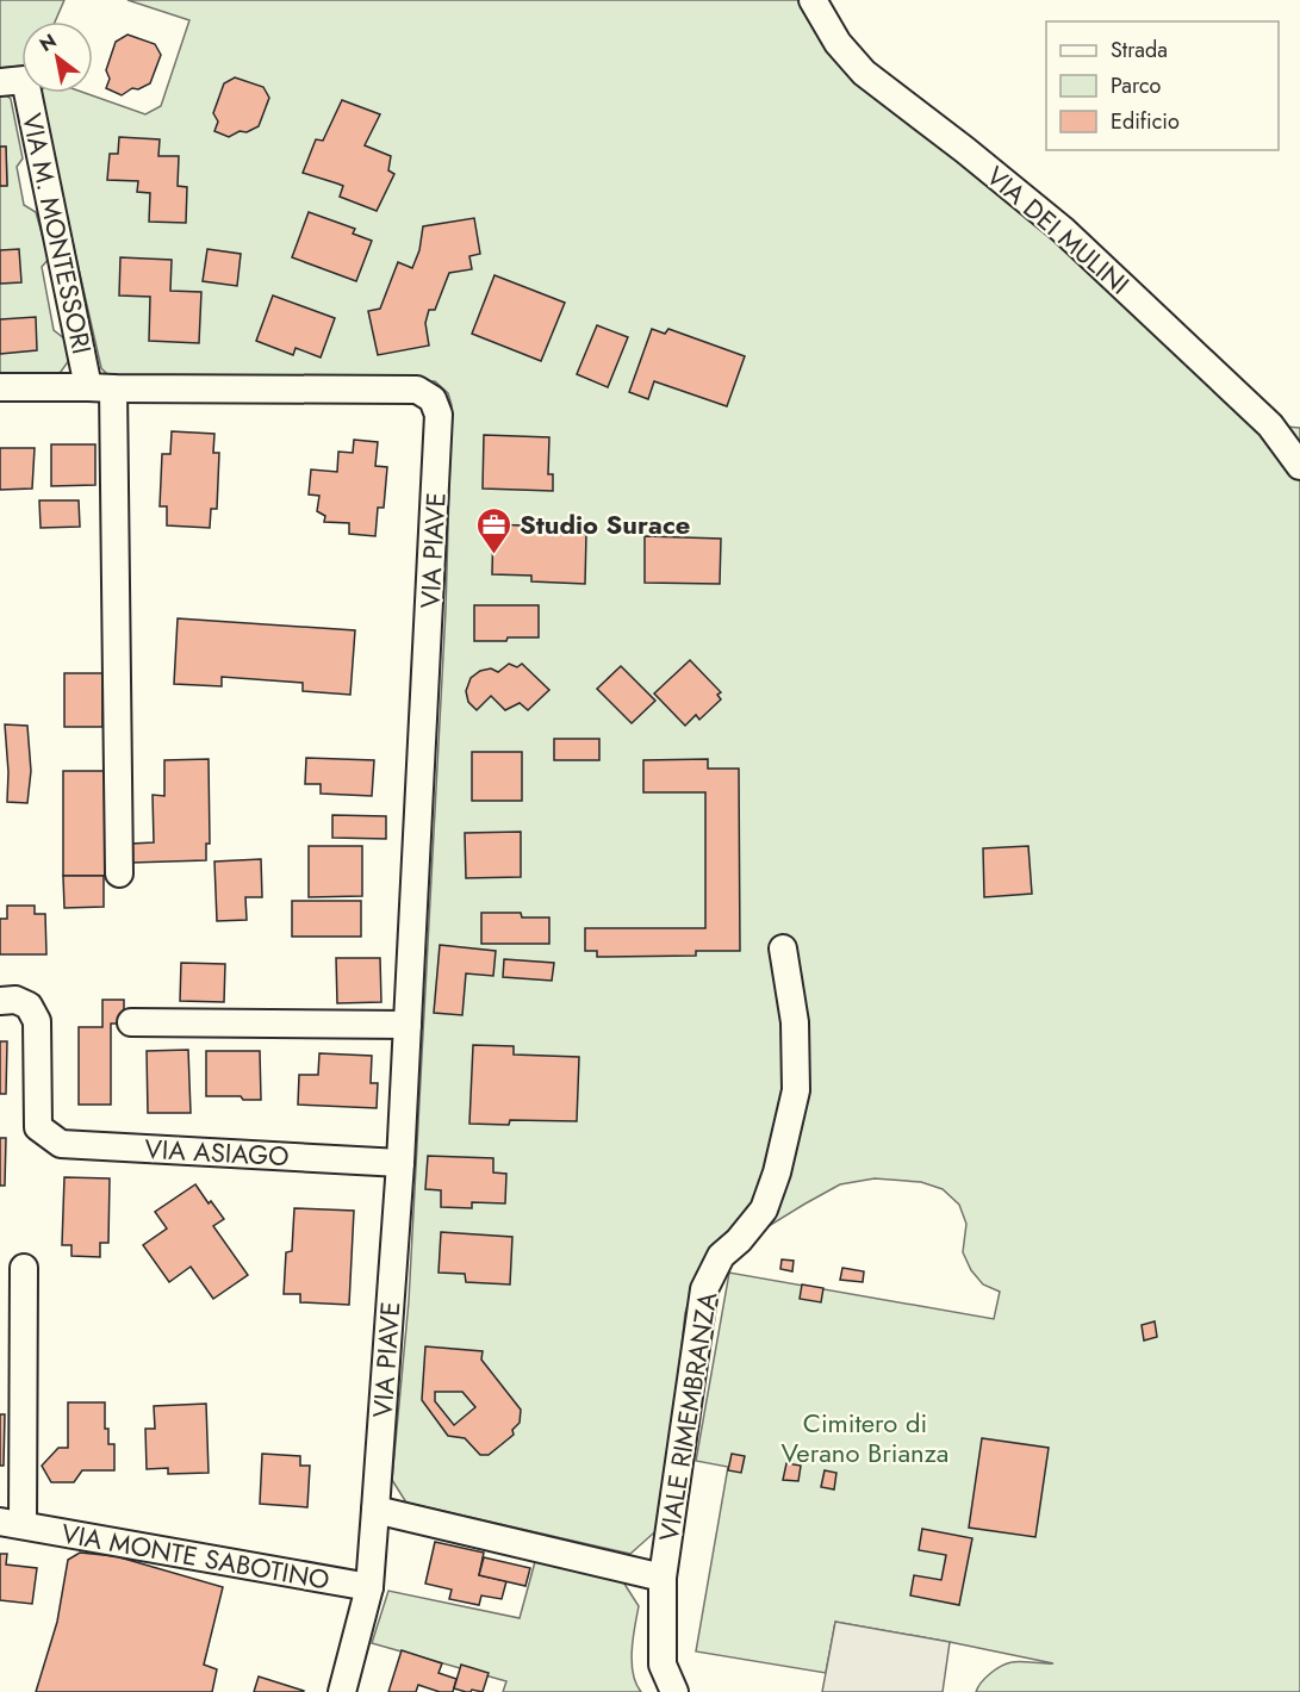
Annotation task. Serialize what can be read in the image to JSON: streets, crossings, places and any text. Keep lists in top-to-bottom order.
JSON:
{
  "streets": {
    "street": [
      "VIA DEI MULINI",
      "VIA M. MONTESSORI",
      "VIA PIAVE",
      "VIA ASIAGO",
      "VIALE RIMEMBRANZA",
      "VIA MONTE SABOTINO"
    ]
  },
  "crossings": [
    ["VIA M. MONTESSORI", "VIA PIAVE"],
    ["VIA PIAVE", "VIA ASIAGO"],
    ["VIA PIAVE", "VIA MONTE SABOTINO"]
  ],
  "parks": ["Cimitero di Verano Brianza"],
  "places": {
    "office": ["Studio Surace"]
  },
  "legend": ["Strada", "Parco", "Edificio"],
  "north": "top left"
}
